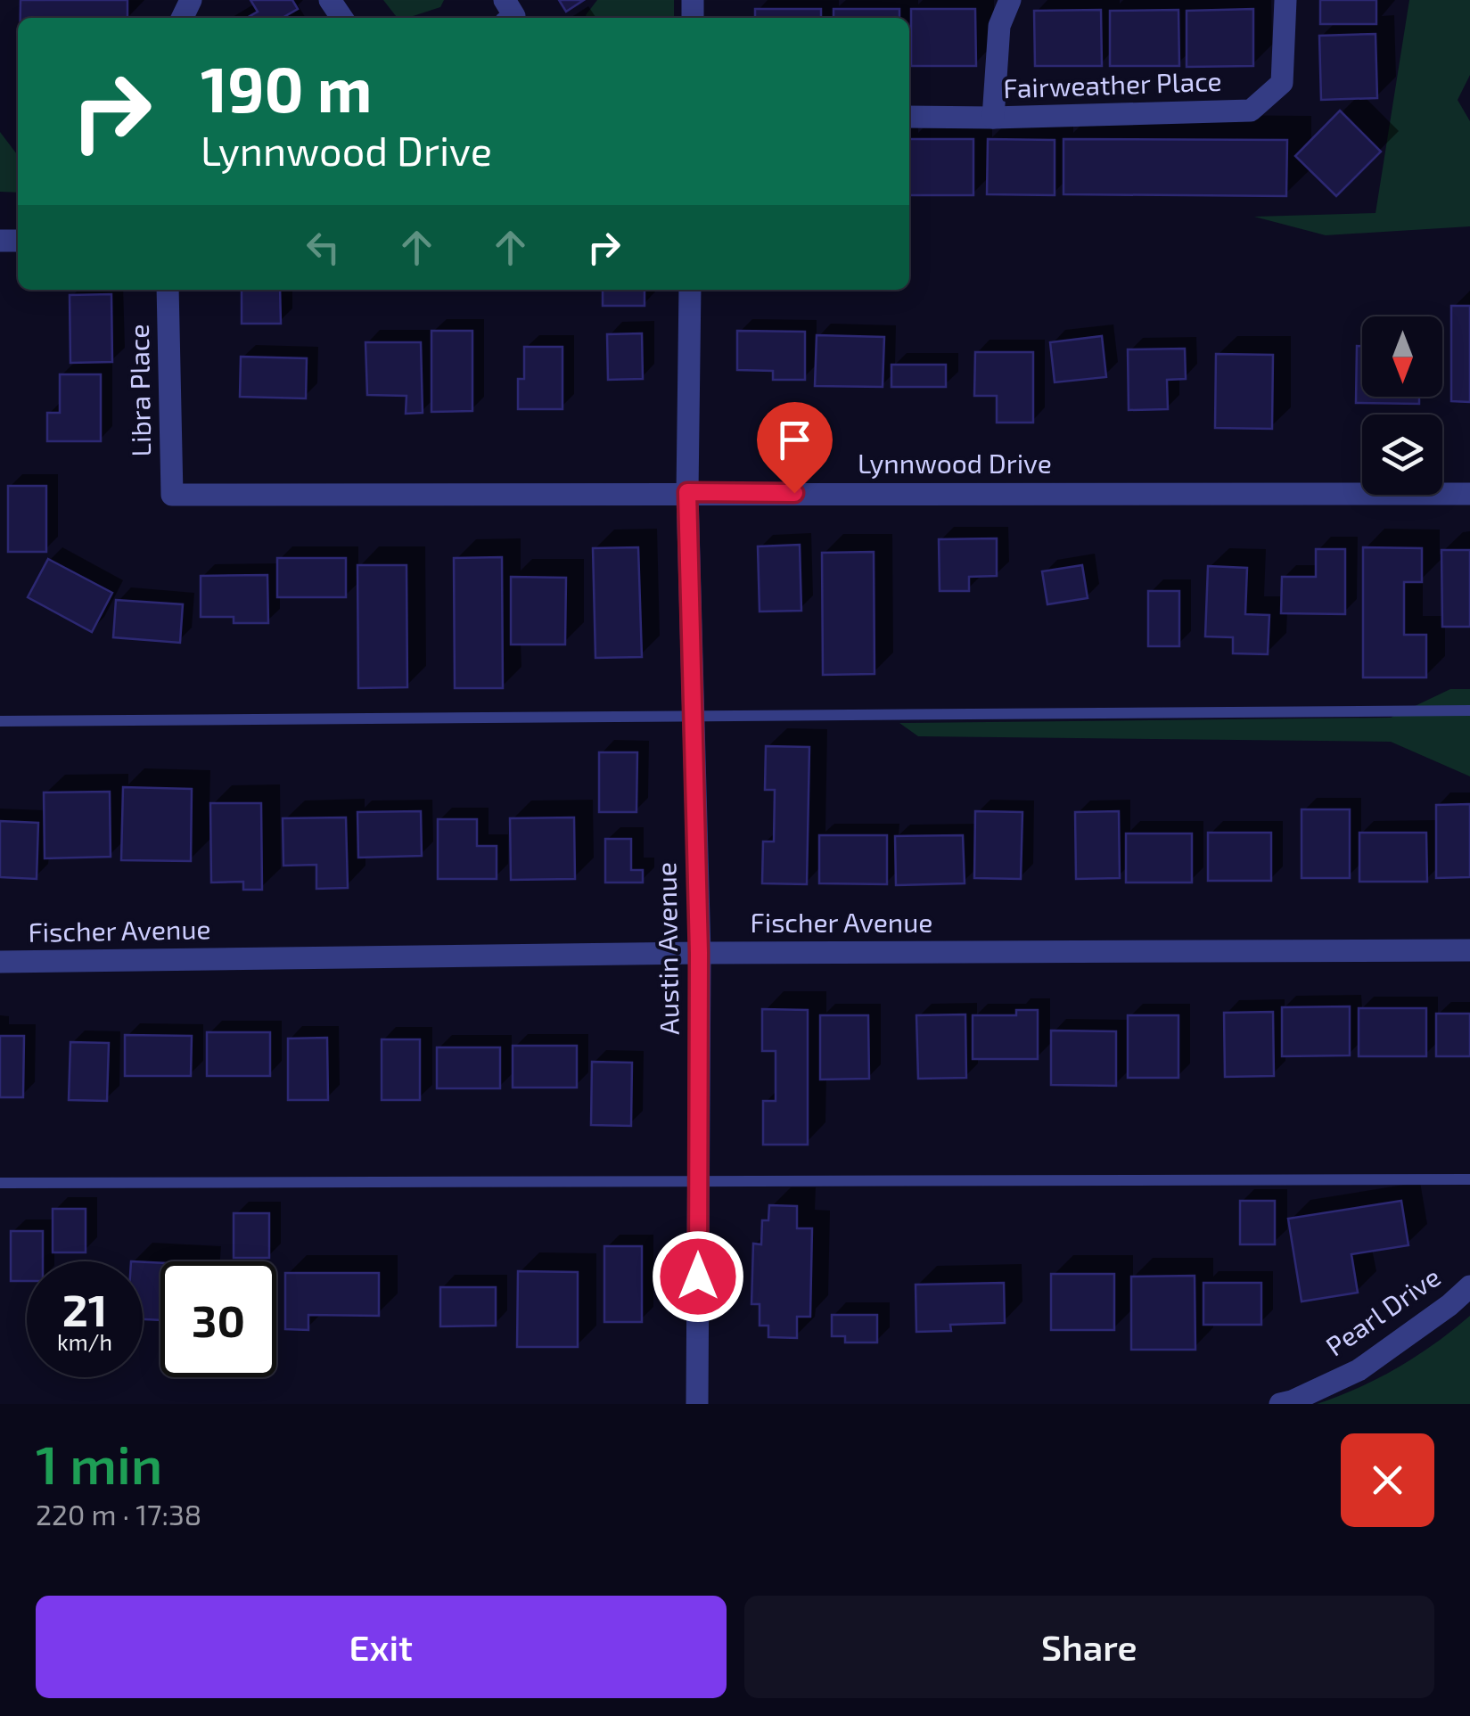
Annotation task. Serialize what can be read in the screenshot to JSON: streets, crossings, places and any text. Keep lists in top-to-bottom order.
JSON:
{
  "streets": {
    "street": [
      "Fairweather Place",
      "Libra Place",
      "Lynnwood Drive",
      "Fischer Avenue",
      "Austin Avenue",
      "Pearl Drive"
    ]
  },
  "crossings": [
    ["Libra Place", "Lynnwood Drive"],
    ["Lynnwood Drive", "Austin Avenue"],
    ["Fischer Avenue", "Austin Avenue"]
  ],
  "north": "bottom",
  "page": {
    "turn": ["190 m", "Lynnwood Drive"],
    "speed": "21 km/h",
    "limit": "30",
    "heading": ["1 min", "220 m · 17:38"],
    "buttons": ["Exit", "Share"]
  }
}
